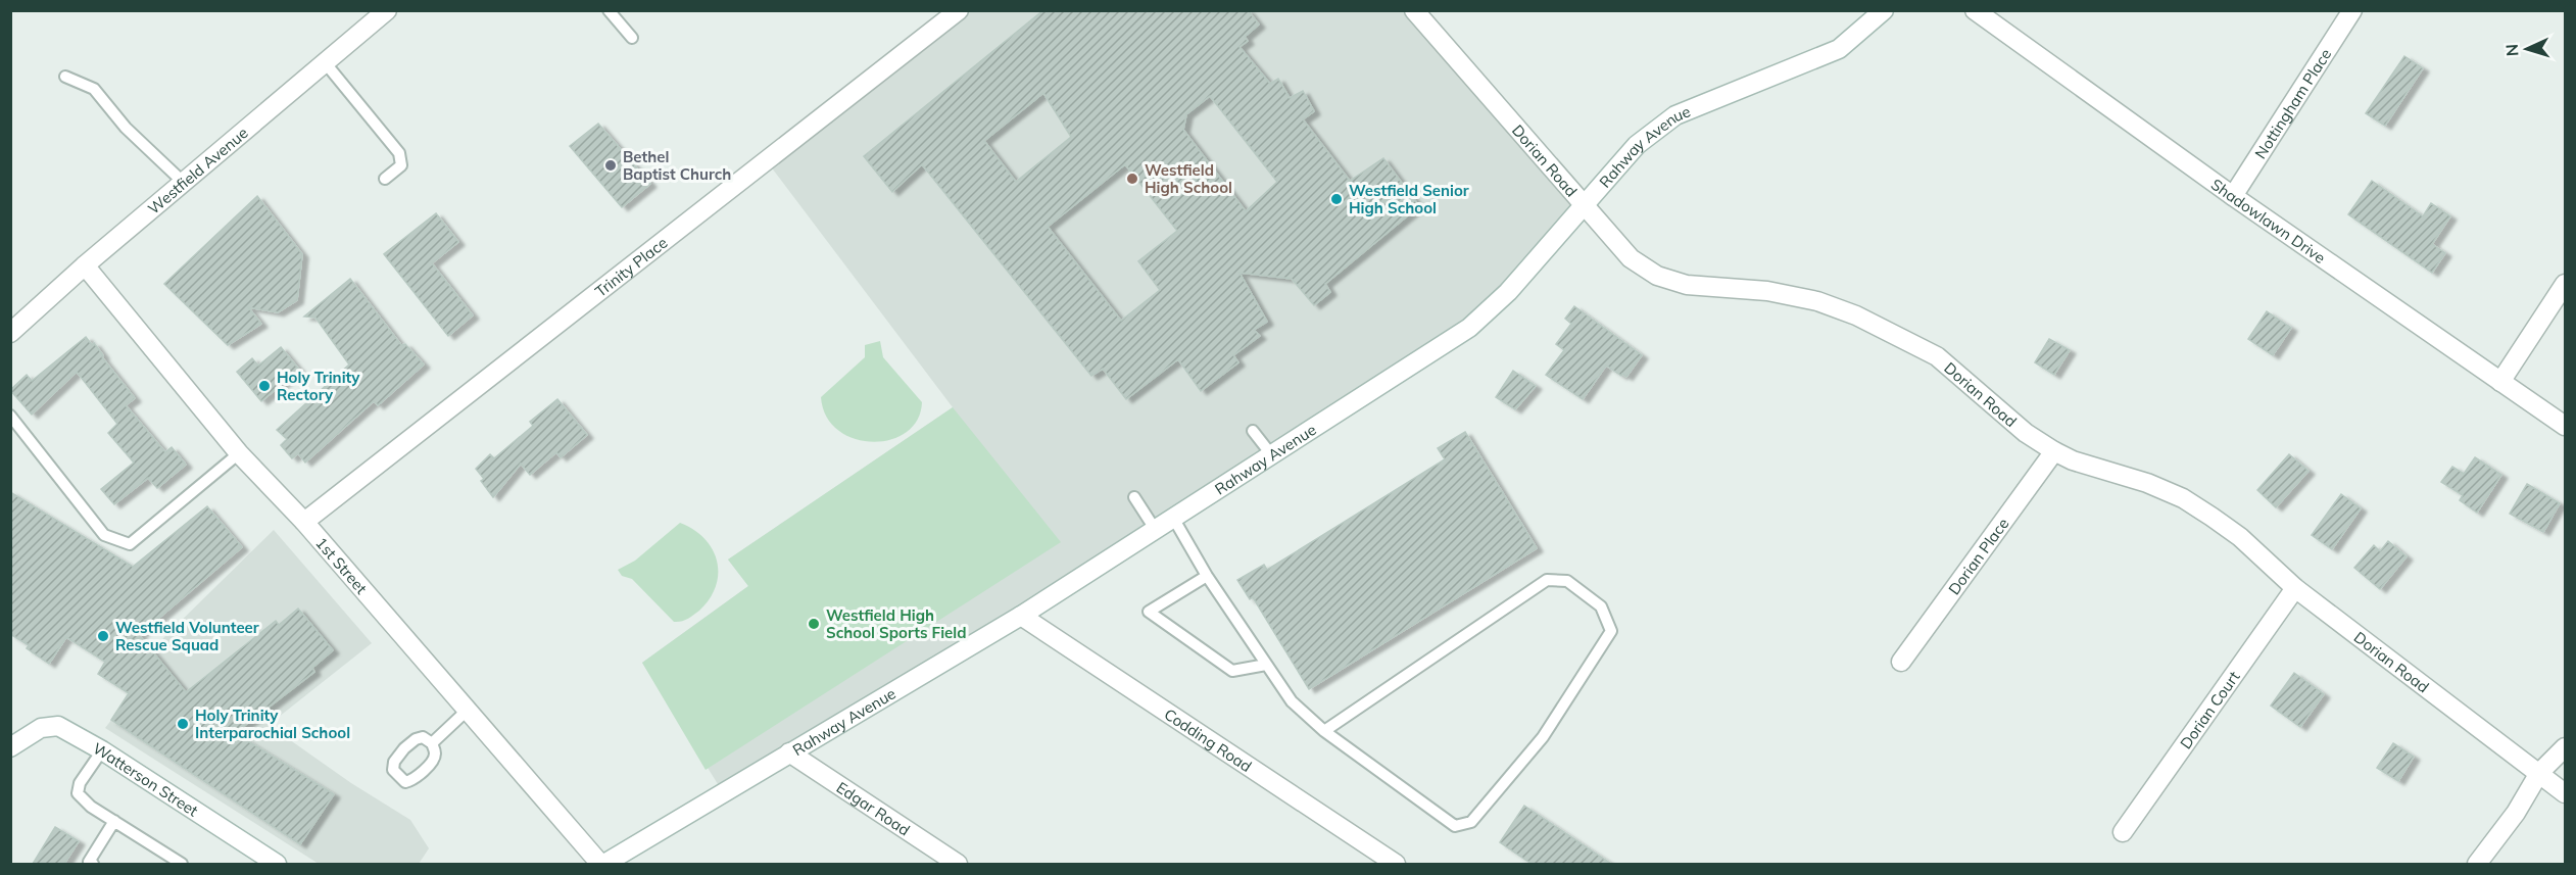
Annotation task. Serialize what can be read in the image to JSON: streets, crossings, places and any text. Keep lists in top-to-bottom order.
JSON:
{
  "streets": {
    "street": [
      "Nottingham Place",
      "Rahway Avenue",
      "Dorian Road",
      "Westfield Avenue",
      "Shadowlawn Drive",
      "Trinity Place",
      "Dorian Place",
      "1st Street",
      "Dorian Court",
      "Codding Road",
      "Watterson Street",
      "Edgar Road"
    ]
  },
  "crossings": [
    ["Nottingham Place", "Shadowlawn Drive"],
    ["Rahway Avenue", "Dorian Road"],
    ["Rahway Avenue", "1st Street"],
    ["Rahway Avenue", "Codding Road"],
    ["Rahway Avenue", "Edgar Road"],
    ["Dorian Road", "Dorian Place"],
    ["Dorian Road", "Dorian Court"],
    ["Westfield Avenue", "1st Street"],
    ["Trinity Place", "1st Street"]
  ],
  "places": [
    "Bethel Baptist Church",
    "Westfield High School",
    "Westfield Senior High School",
    "Holy Trinity Rectory",
    "Westfield High School Sports Field",
    "Westfield Volunteer Rescue Squad",
    "Holy Trinity Interparochial School"
  ],
  "north": "left"
}
